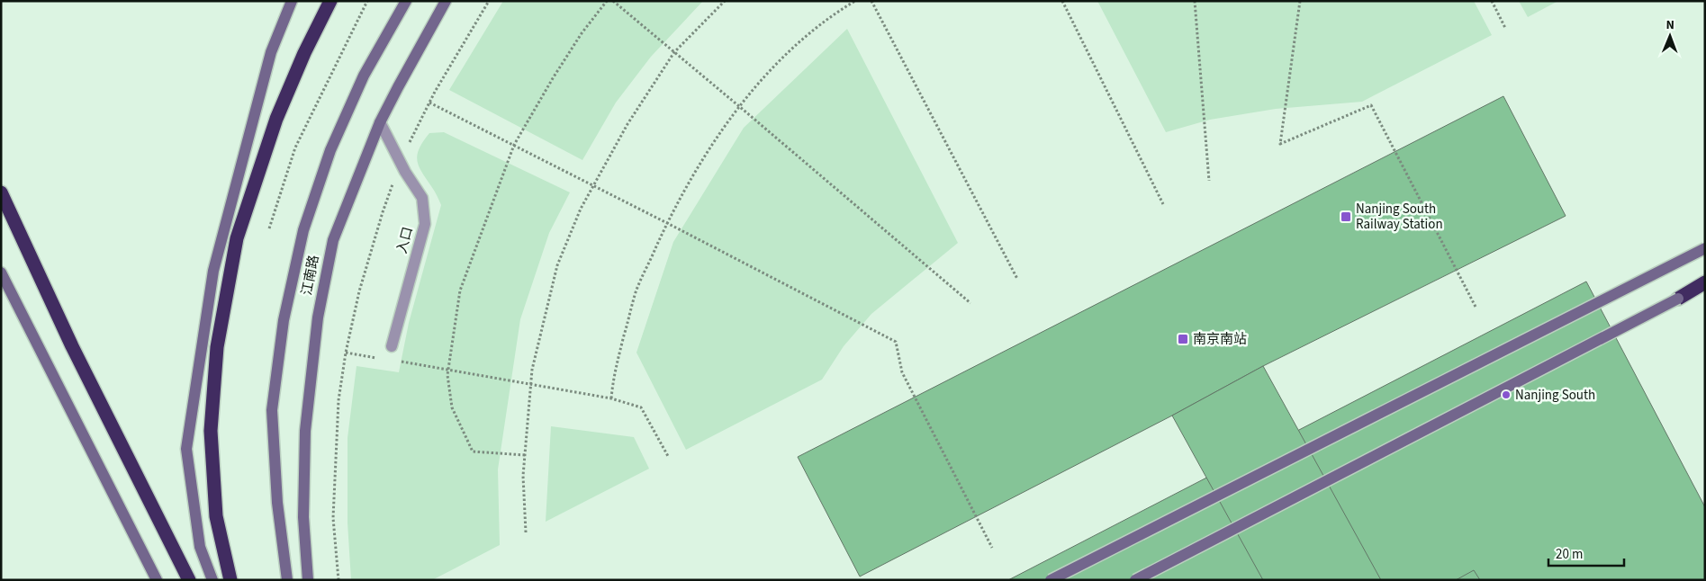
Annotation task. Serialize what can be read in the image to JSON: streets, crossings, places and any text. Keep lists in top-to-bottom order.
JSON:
{
  "streets": {
    "main road": ["江南路"],
    "lane": ["入口"]
  },
  "crossings": [
    ["入口", "江南路"]
  ],
  "places": {
    "transit": ["Nanjing South Railway Station", "南京南站"],
    "other": ["Nanjing South"]
  },
  "scale_bar": "20 m",
  "north": "top"
}
